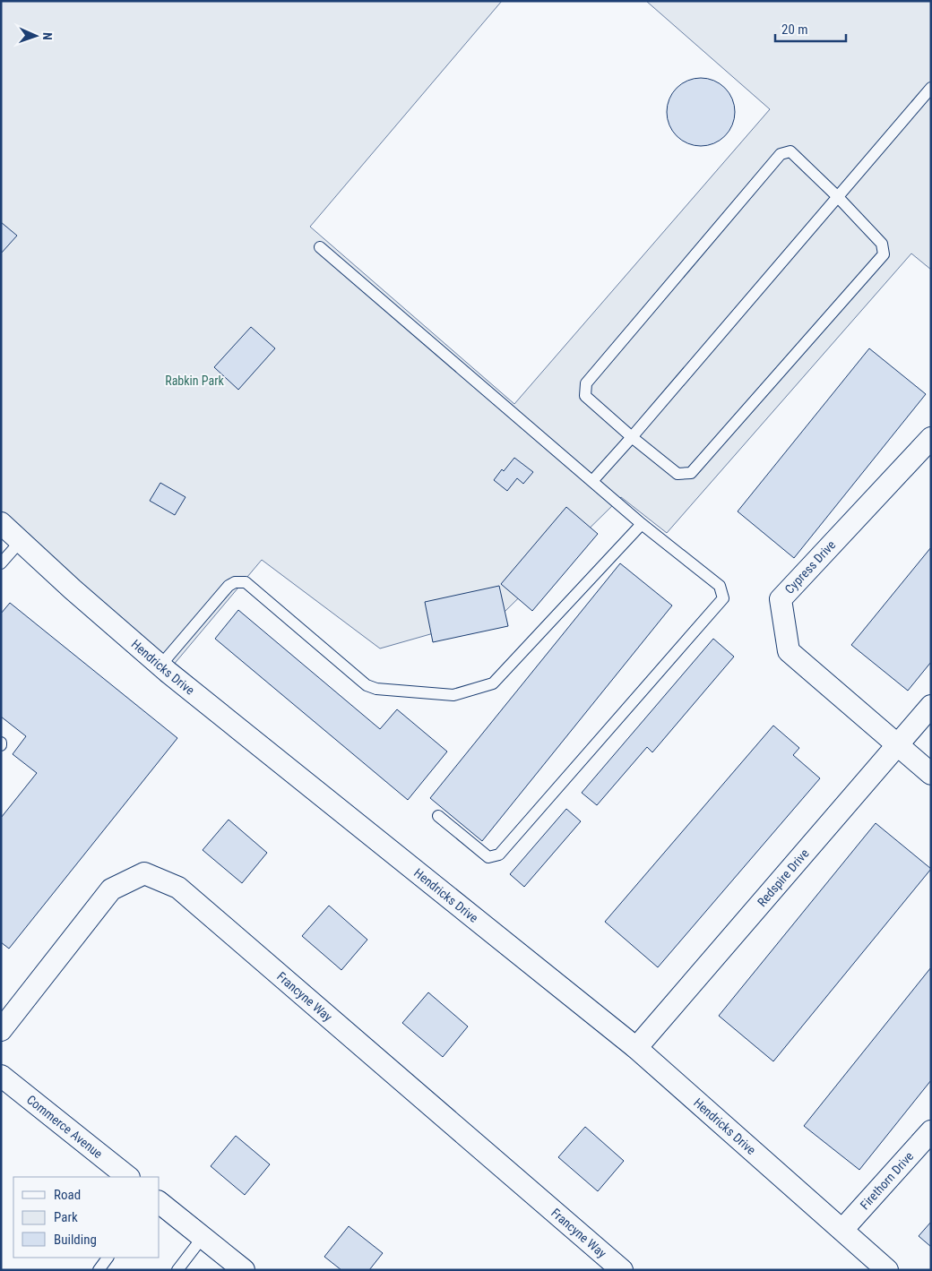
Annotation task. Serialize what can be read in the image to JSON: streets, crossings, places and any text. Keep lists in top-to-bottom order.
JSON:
{
  "streets": {
    "street": [
      "Cypress Drive",
      "Hendricks Drive",
      "Redspire Drive",
      "Francyne Way",
      "Commerce Avenue",
      "Firethorn Drive"
    ]
  },
  "crossings": [
    ["Cypress Drive", "Redspire Drive"],
    ["Hendricks Drive", "Redspire Drive"],
    ["Hendricks Drive", "Firethorn Drive"]
  ],
  "parks": ["Rabkin Park"],
  "legend": ["Road", "Park", "Building"],
  "scale_bar": "20 m",
  "north": "right"
}
